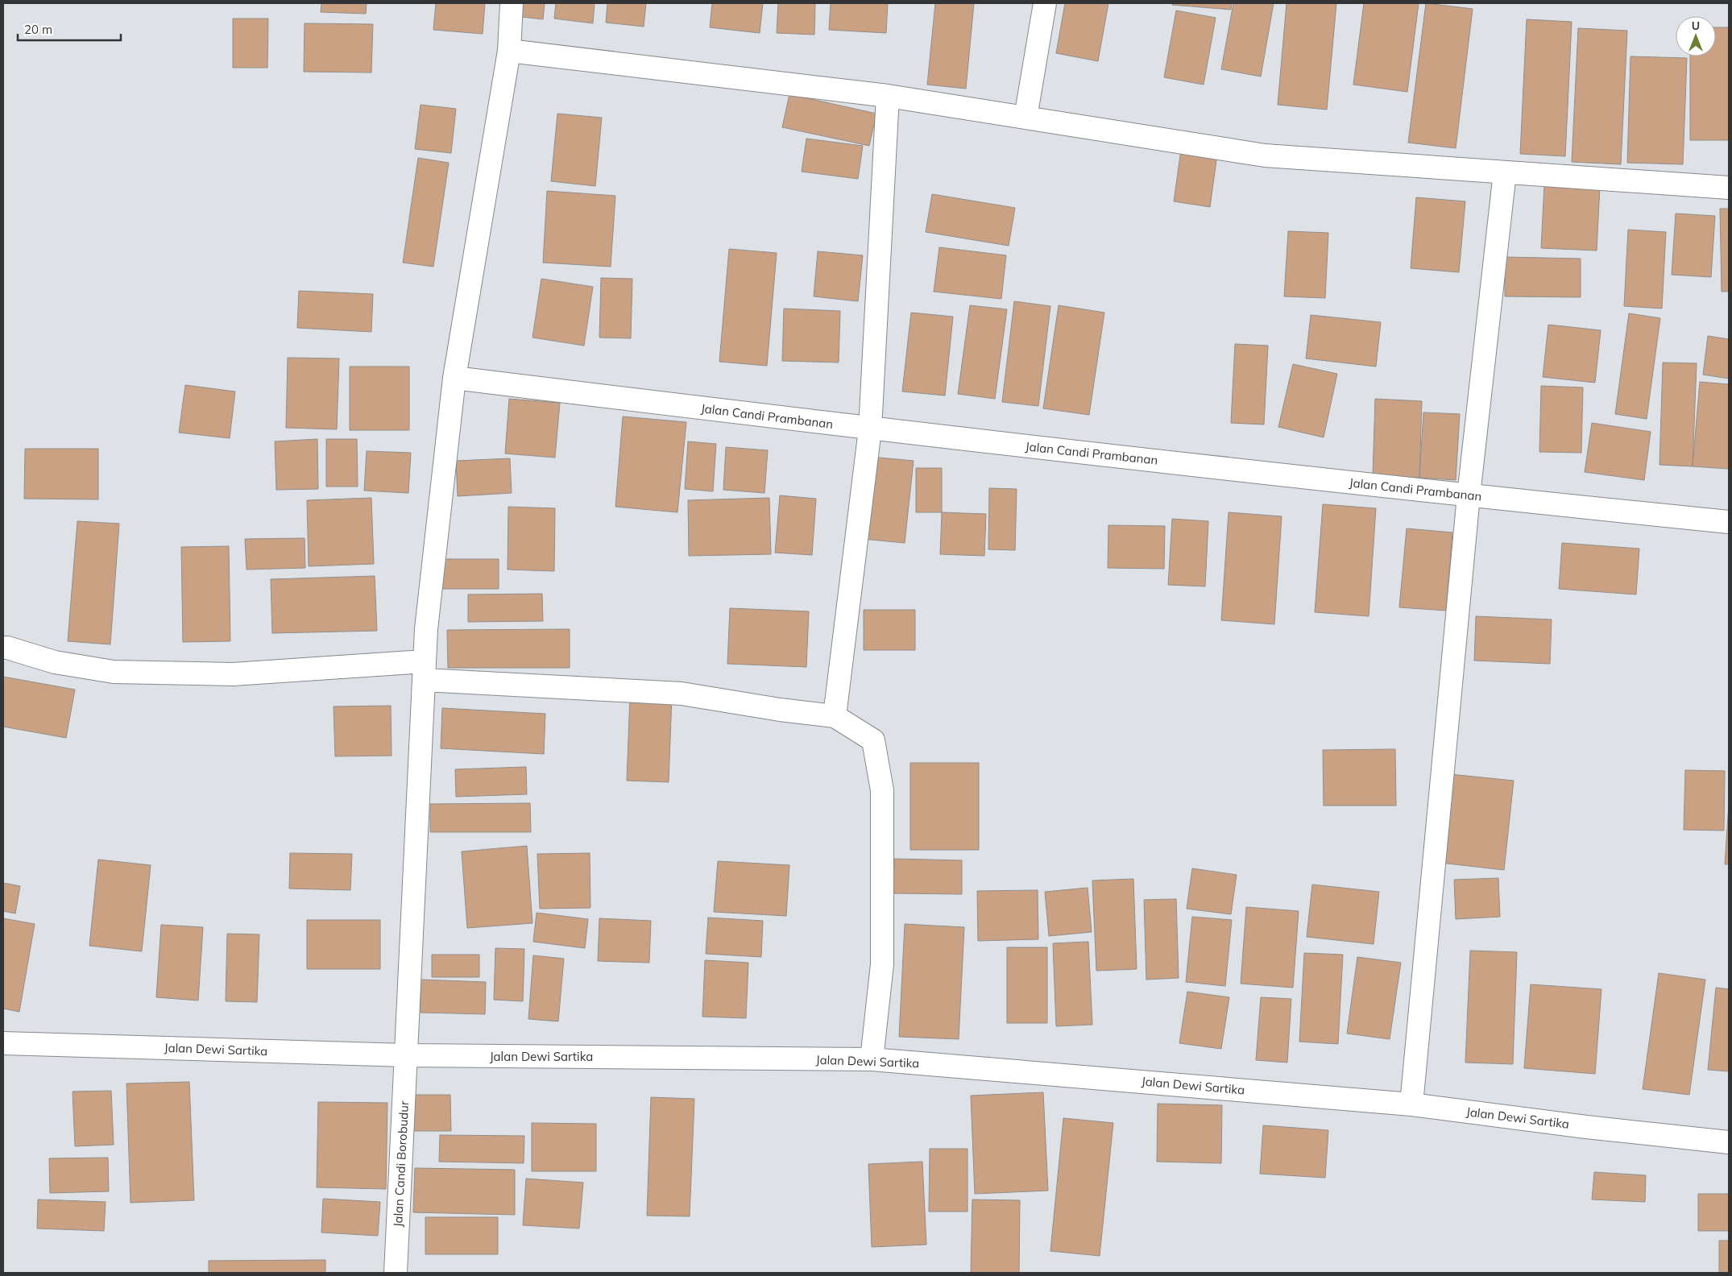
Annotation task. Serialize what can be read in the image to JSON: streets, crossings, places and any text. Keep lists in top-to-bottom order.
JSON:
{
  "streets": {
    "street": ["Jalan Candi Prambanan", "Jalan Dewi Sartika", "Jalan Candi Borobudur"]
  },
  "crossings": [
    ["Jalan Candi Prambanan", "Jalan Candi Borobudur"],
    ["Jalan Dewi Sartika", "Jalan Candi Borobudur"]
  ],
  "scale_bar": "20 m",
  "north": "top"
}
